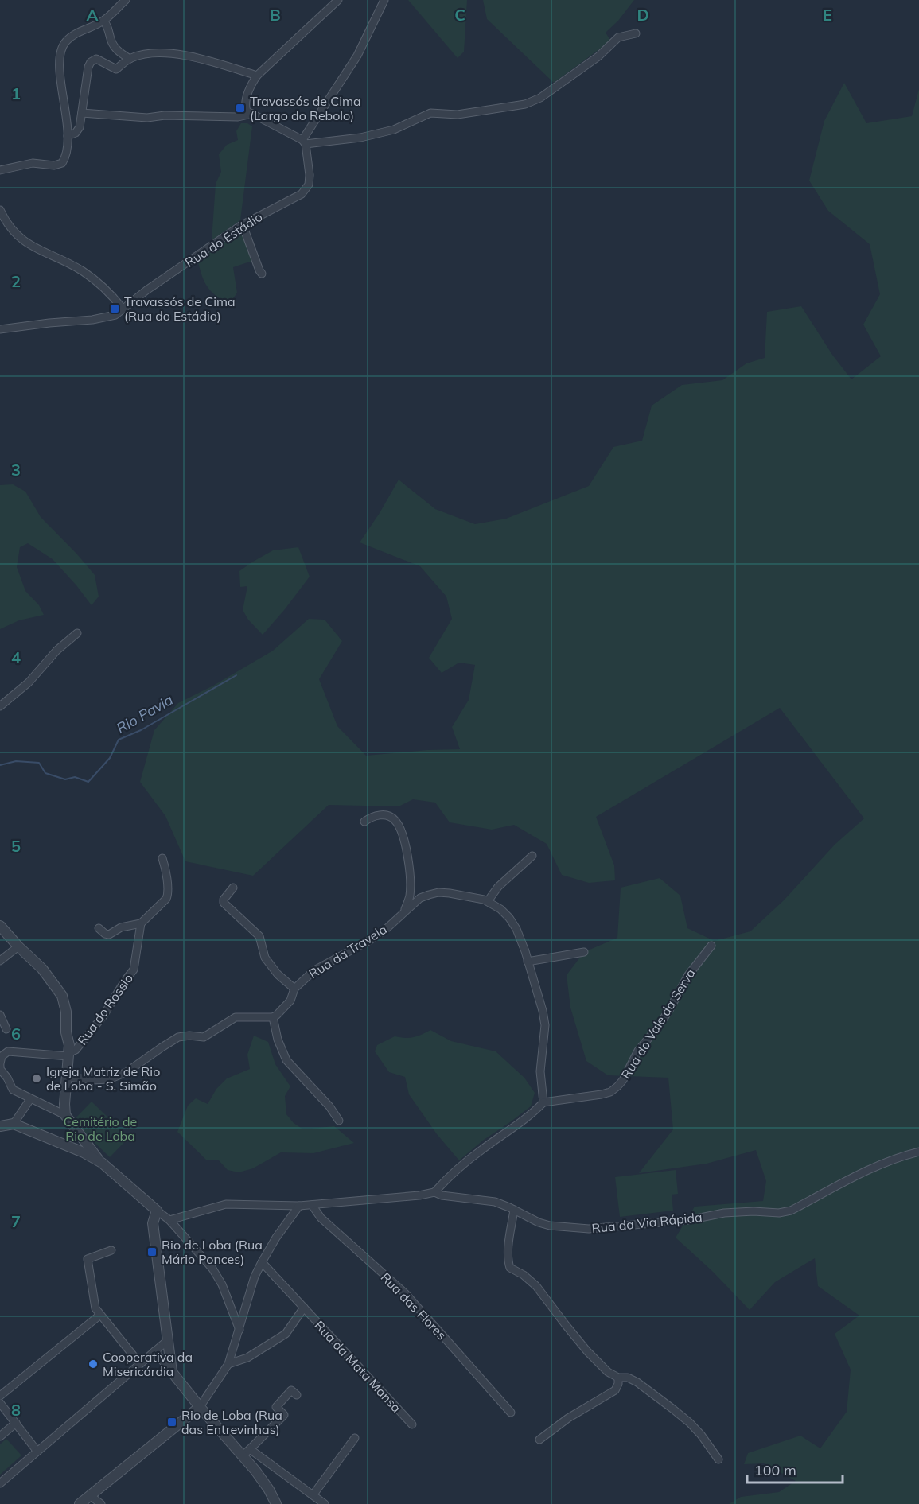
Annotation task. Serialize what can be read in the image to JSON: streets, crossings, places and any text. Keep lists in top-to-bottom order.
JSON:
{
  "streets": {
    "street": [
      "Rua do Estádio",
      "Rua da Travela",
      "Rua do Rossio",
      "Rua do Vale da Serva",
      "Rua da Via Rápida",
      "Rua das Flores",
      "Rua da Mata Mansa"
    ]
  },
  "crossings": [
    ["Rua da Via Rápida", "Rua das Flores"]
  ],
  "water": ["Rio Pavia"],
  "parks": ["Cemitério de Rio de Loba"],
  "places": {
    "transit": [
      "Travassós de Cima (Largo do Rebolo)",
      "Travassós de Cima (Rua do Estádio)",
      "Rio de Loba (Rua Mário Ponces)",
      "Rio de Loba (Rua das Entrevinhas)"
    ],
    "other": ["Igreja Matriz de Rio de Loba - S. Simão", "Cooperativa da Misericórdia"]
  },
  "scale_bar": "100 m",
  "grid": {
    "columns": [
      "A",
      "B",
      "C",
      "D",
      "E"
    ],
    "rows": [
      "1",
      "2",
      "3",
      "4",
      "5",
      "6",
      "7",
      "8"
    ]
  }
}
